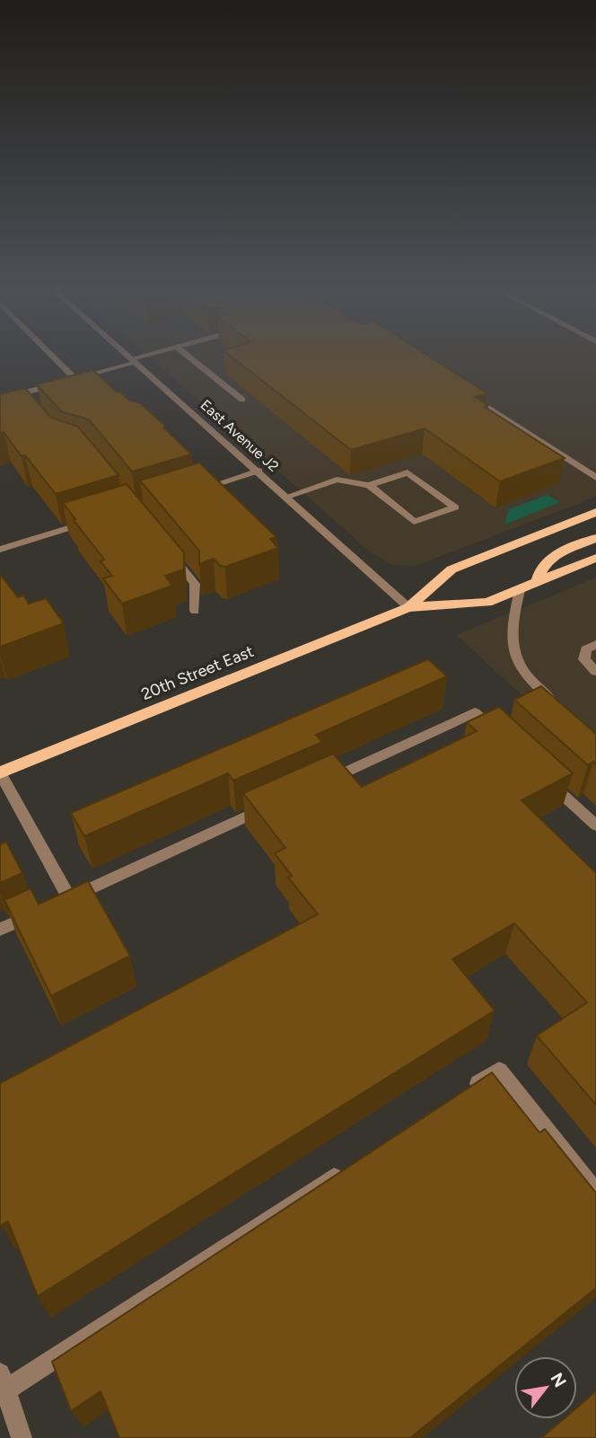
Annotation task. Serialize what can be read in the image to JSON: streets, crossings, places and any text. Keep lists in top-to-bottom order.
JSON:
{
  "streets": {
    "main road": ["20th Street East"],
    "street": ["East Avenue J2"]
  },
  "crossings": [
    ["East Avenue J2", "20th Street East"]
  ],
  "north": "top right"
}
